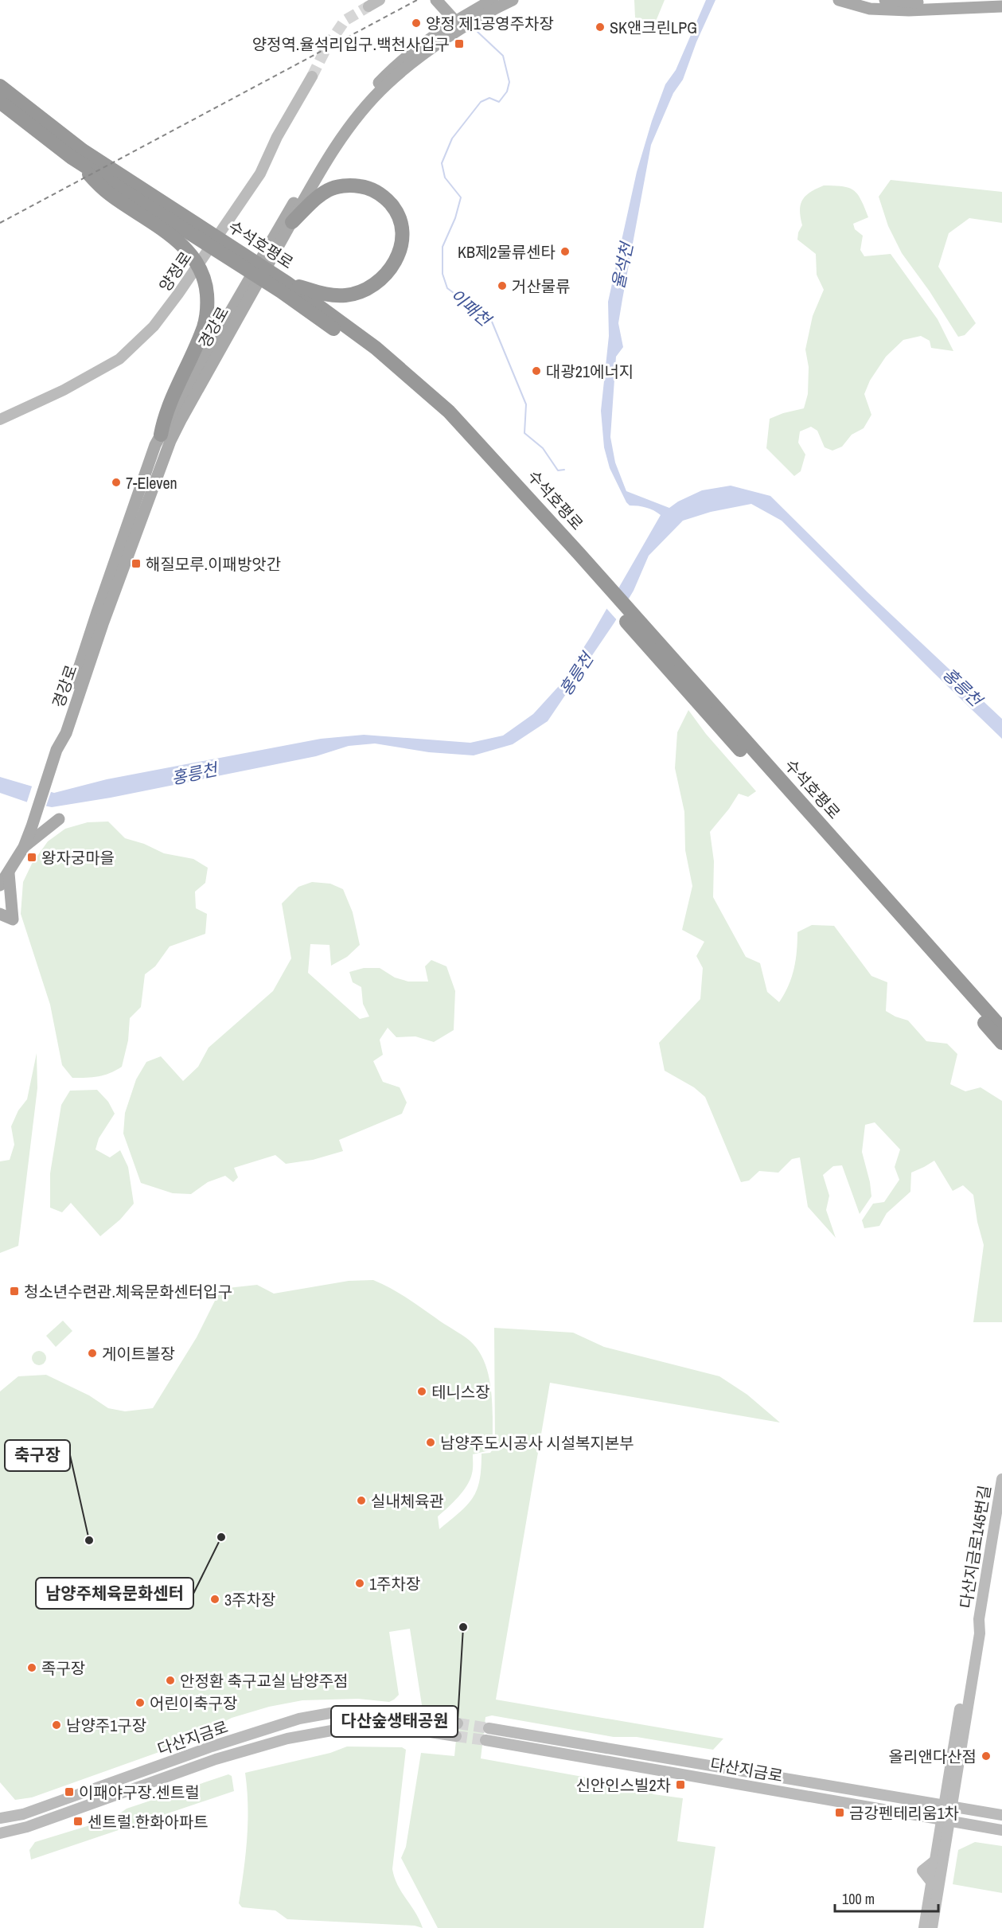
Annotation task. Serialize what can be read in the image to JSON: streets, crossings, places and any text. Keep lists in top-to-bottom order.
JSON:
{
  "streets": {
    "highway": ["수석호평로"],
    "main road": ["경강로"],
    "street": ["양정로", "다산지금로145번길", "다산지금로"]
  },
  "crossings": [
    ["다산지금로145번길", "다산지금로"]
  ],
  "water": ["율석천", "이패천", "홍릉천"],
  "places": {
    "other": [
      "양정 제1공영주차장",
      "SK앤크린LPG",
      "KB제2물류센타",
      "거산물류",
      "대광21에너지",
      "7-Eleven",
      "게이트볼장",
      "테니스장",
      "남양주도시공사 시설복지본부",
      "실내체육관",
      "남양주체육문화센터",
      "축구장",
      "1주차장",
      "3주차장",
      "다산숲생태공원",
      "족구장",
      "안정환 축구교실 남양주점",
      "어린이축구장",
      "남양주1구장",
      "올리앤다산점"
    ],
    "transit": [
      "양정역.율석리입구.백천사입구",
      "해질모루.이패방앗간",
      "왕자궁마을",
      "청소년수련관.체육문화센터입구",
      "신안인스빌2차",
      "이패야구장.센트럴",
      "금강펜테리움1차",
      "센트럴.한화아파트"
    ]
  },
  "scale_bar": "100 m"
}
